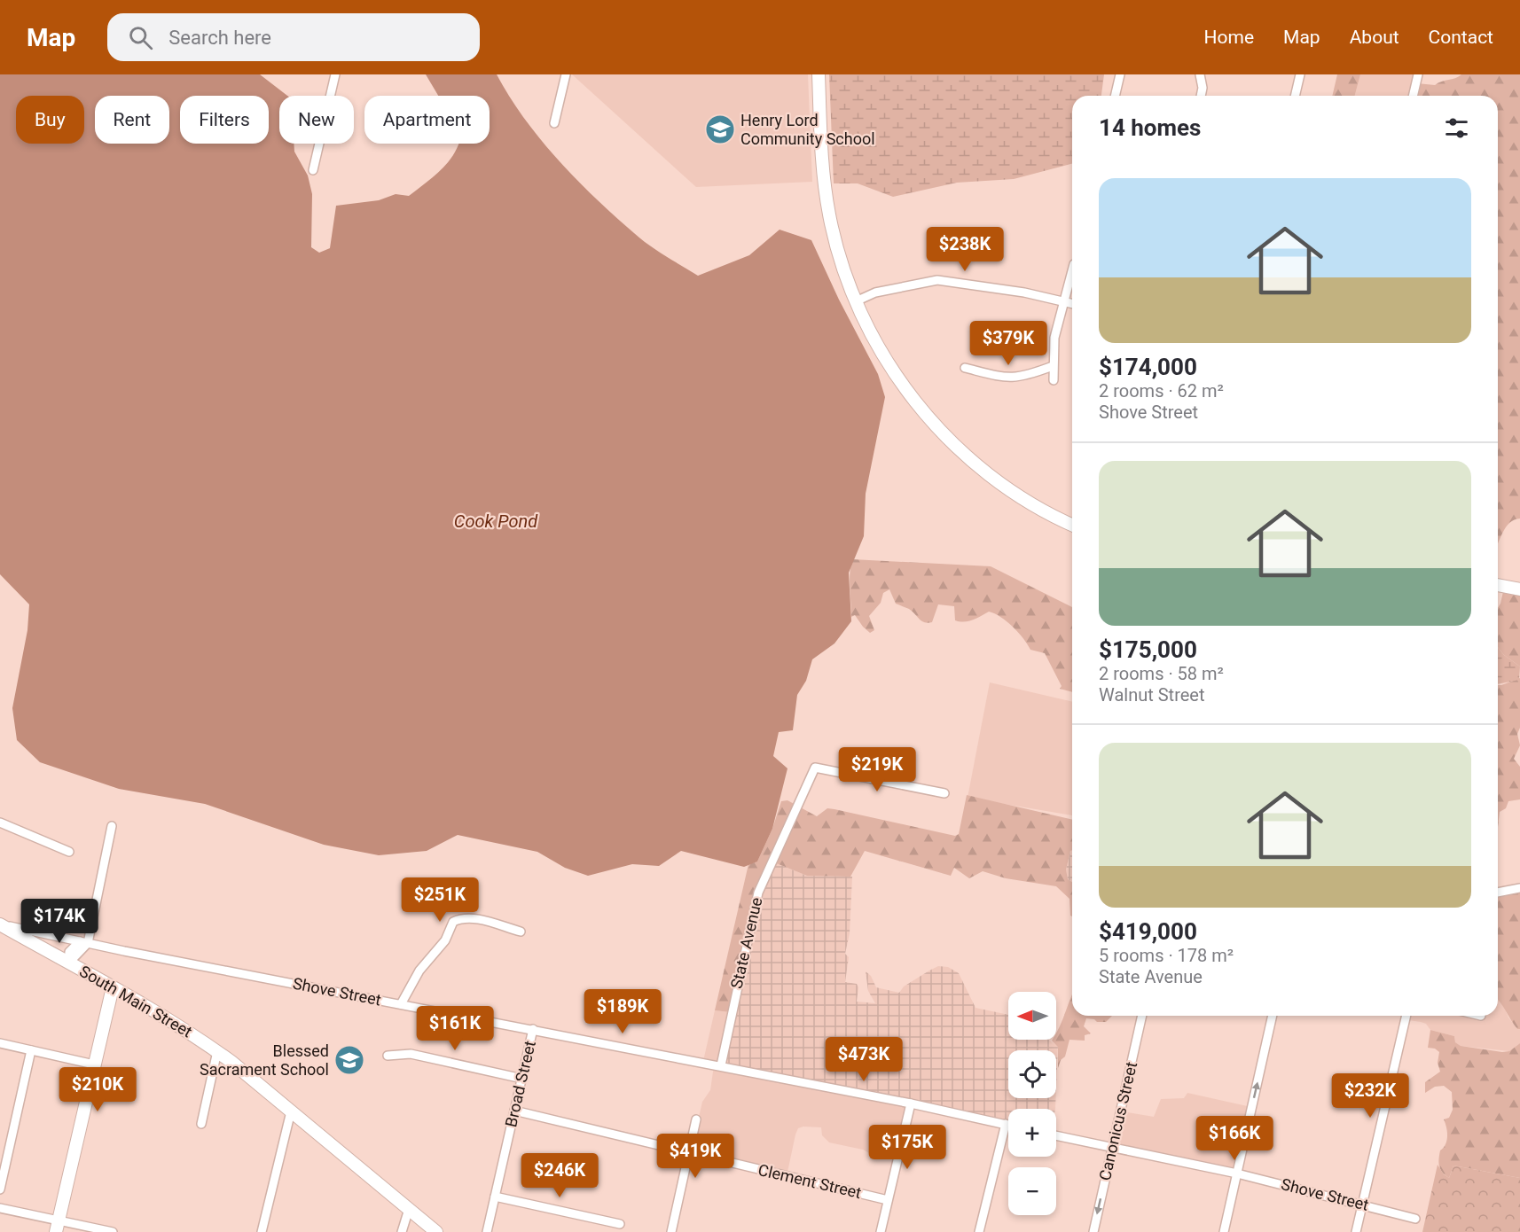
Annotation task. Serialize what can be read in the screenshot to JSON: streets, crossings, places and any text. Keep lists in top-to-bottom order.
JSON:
{
  "streets": {
    "main road": ["South Main Street"],
    "street": [
      "State Avenue",
      "Shove Street",
      "Broad Street",
      "Canonicus Street",
      "Clement Street"
    ]
  },
  "crossings": [
    ["State Avenue", "Shove Street"],
    ["Shove Street", "South Main Street"],
    ["Shove Street", "Broad Street"],
    ["Shove Street", "Canonicus Street"],
    ["Broad Street", "Clement Street"]
  ],
  "one_way": ["Canonicus Street"],
  "water": ["Cook Pond"],
  "places": {
    "school or university": ["Henry Lord Community School", "Blessed Sacrament School"]
  },
  "north": "left",
  "page": {
    "header": "Map",
    "search": "Search here",
    "nav": [
      "Home",
      "Map",
      "About",
      "Contact"
    ],
    "chip": [
      "Buy",
      "Rent",
      "Filters",
      "New",
      "Apartment"
    ],
    "heading": "14 homes",
    "list": [
      {
        "name": "$174,000",
        "note": "2 rooms · 62 m² · Shove Street"
      },
      {
        "name": "$175,000",
        "note": "2 rooms · 58 m² · Walnut Street"
      },
      {
        "name": "$419,000",
        "note": "5 rooms · 178 m² · State Avenue"
      }
    ],
    "price": [
      "$238K",
      "$379K",
      "$219K",
      "$251K",
      "$174K",
      "$189K",
      "$161K",
      "$473K",
      "$210K",
      "$232K",
      "$166K",
      "$175K",
      "$419K",
      "$246K"
    ],
    "map_buttons": ["+", "−"]
  }
}
